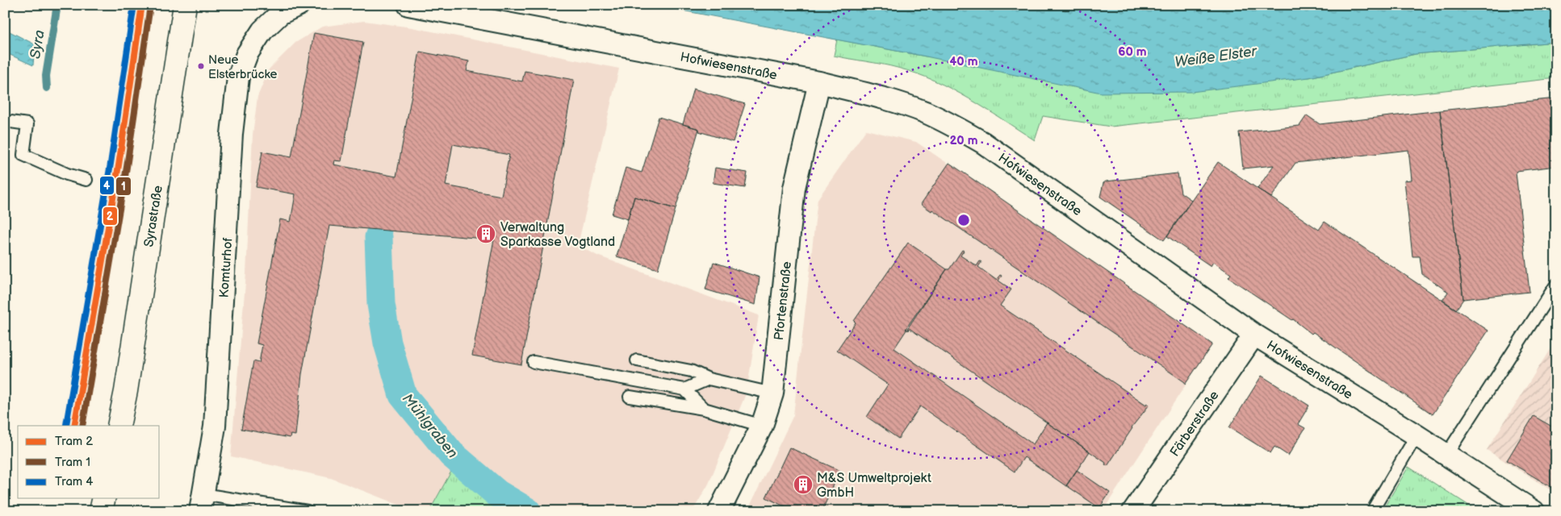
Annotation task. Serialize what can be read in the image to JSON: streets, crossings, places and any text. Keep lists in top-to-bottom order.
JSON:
{
  "streets": {
    "street": [
      "Hofwiesenstraße",
      "Syrastraße",
      "Komturhof",
      "Pfortenstraße",
      "Färberstraße"
    ]
  },
  "crossings": [
    ["Hofwiesenstraße", "Pfortenstraße"],
    ["Hofwiesenstraße", "Färberstraße"]
  ],
  "water": ["Syra", "Weiße Elster", "Mühlgraben"],
  "places": {
    "other": ["Neue Elsterbrücke"],
    "building": ["Verwaltung Sparkasse Vogtland", "M&S Umweltprojekt GmbH"]
  },
  "lines": ["tram line 2", "tram line 4", "tram line 1"],
  "legend": ["Tram 2", "Tram 1", "Tram 4"],
  "rings": ["60 m", "40 m", "20 m"]
}
